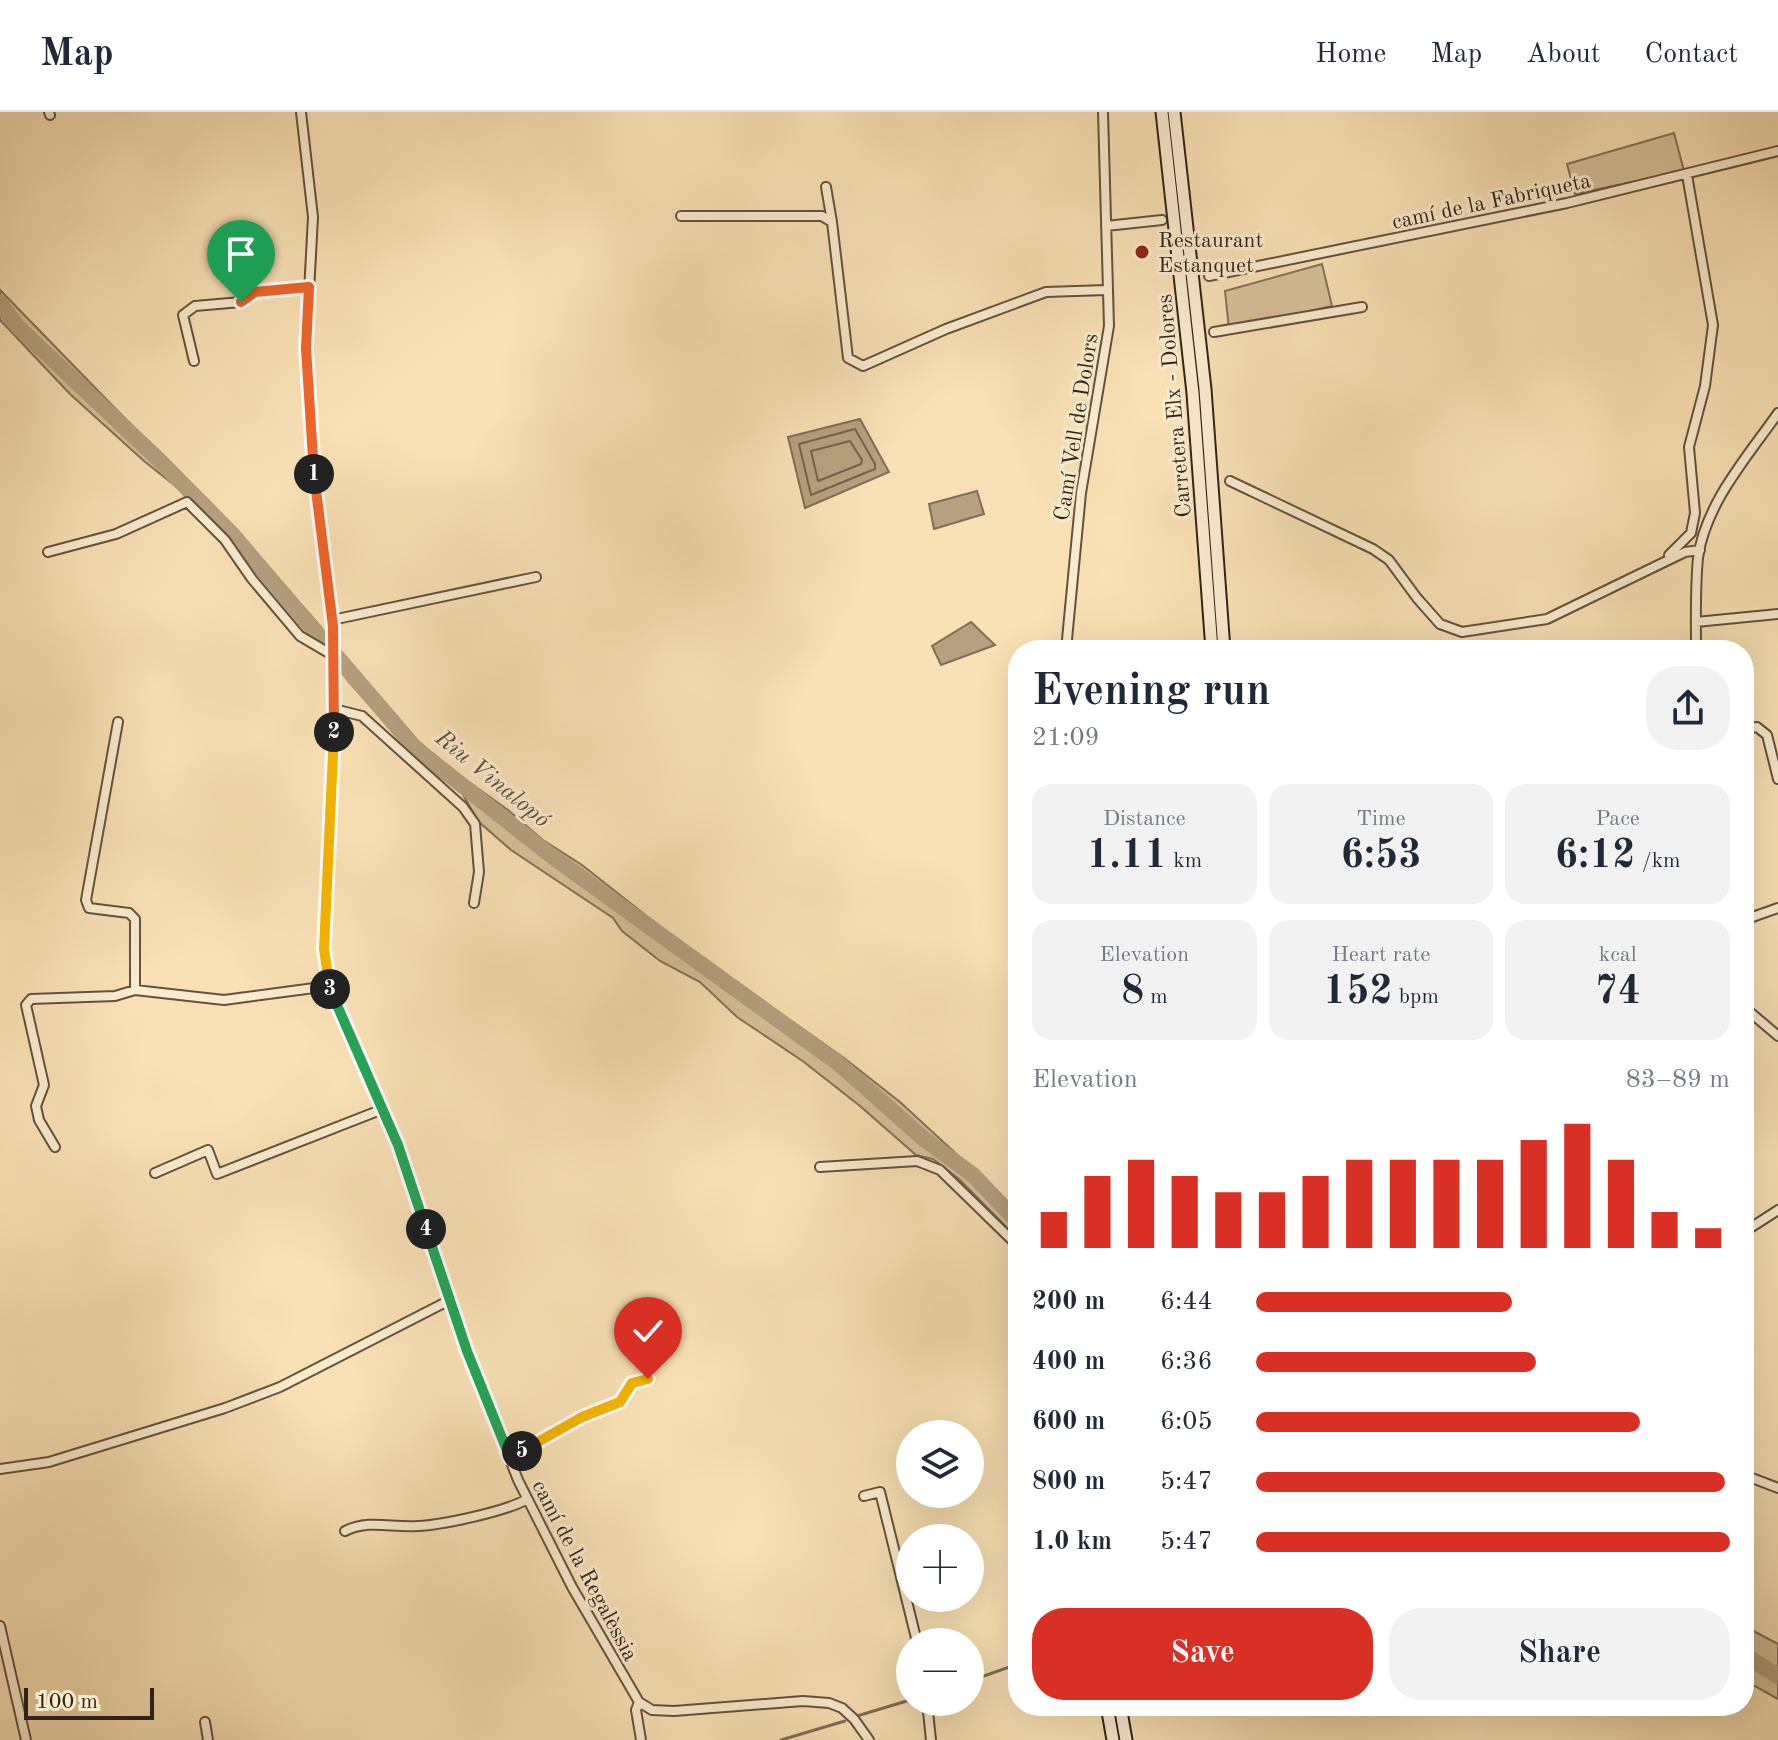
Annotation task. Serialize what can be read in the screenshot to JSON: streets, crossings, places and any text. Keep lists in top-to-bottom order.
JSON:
{
  "streets": {
    "main road": ["Carretera Elx - Dolores"],
    "street": ["camí de la Fabriqueta", "Camí Vell de Dolors", "camí de la Regalèssia"]
  },
  "water": ["Riu Vinalopó"],
  "places": ["Restaurant Estanquet"],
  "scale_bar": "100 m",
  "page": {
    "header": "Map",
    "nav": [
      "Home",
      "Map",
      "About",
      "Contact"
    ],
    "pins": [
      "1",
      "2",
      "3",
      "4",
      "5"
    ],
    "heading": ["Evening run", "21:09"],
    "stats": [
      ["Distance", "1.11 km"],
      ["Time", "6:53"],
      ["Pace", "6:12 /km"],
      ["Elevation", "8 m"],
      ["Heart rate", "152 bpm"],
      ["kcal", "74"]
    ],
    "chart": ["Elevation", "83–89 m"],
    "list": [
      {
        "name": "200 m",
        "note": "6:44"
      },
      {
        "name": "400 m",
        "note": "6:36"
      },
      {
        "name": "600 m",
        "note": "6:05"
      },
      {
        "name": "800 m",
        "note": "5:47"
      },
      {
        "name": "1.0 km",
        "note": "5:47"
      }
    ],
    "map_buttons": ["+", "−"],
    "buttons": ["Save", "Share"],
    "scale": "100 m"
  }
}
